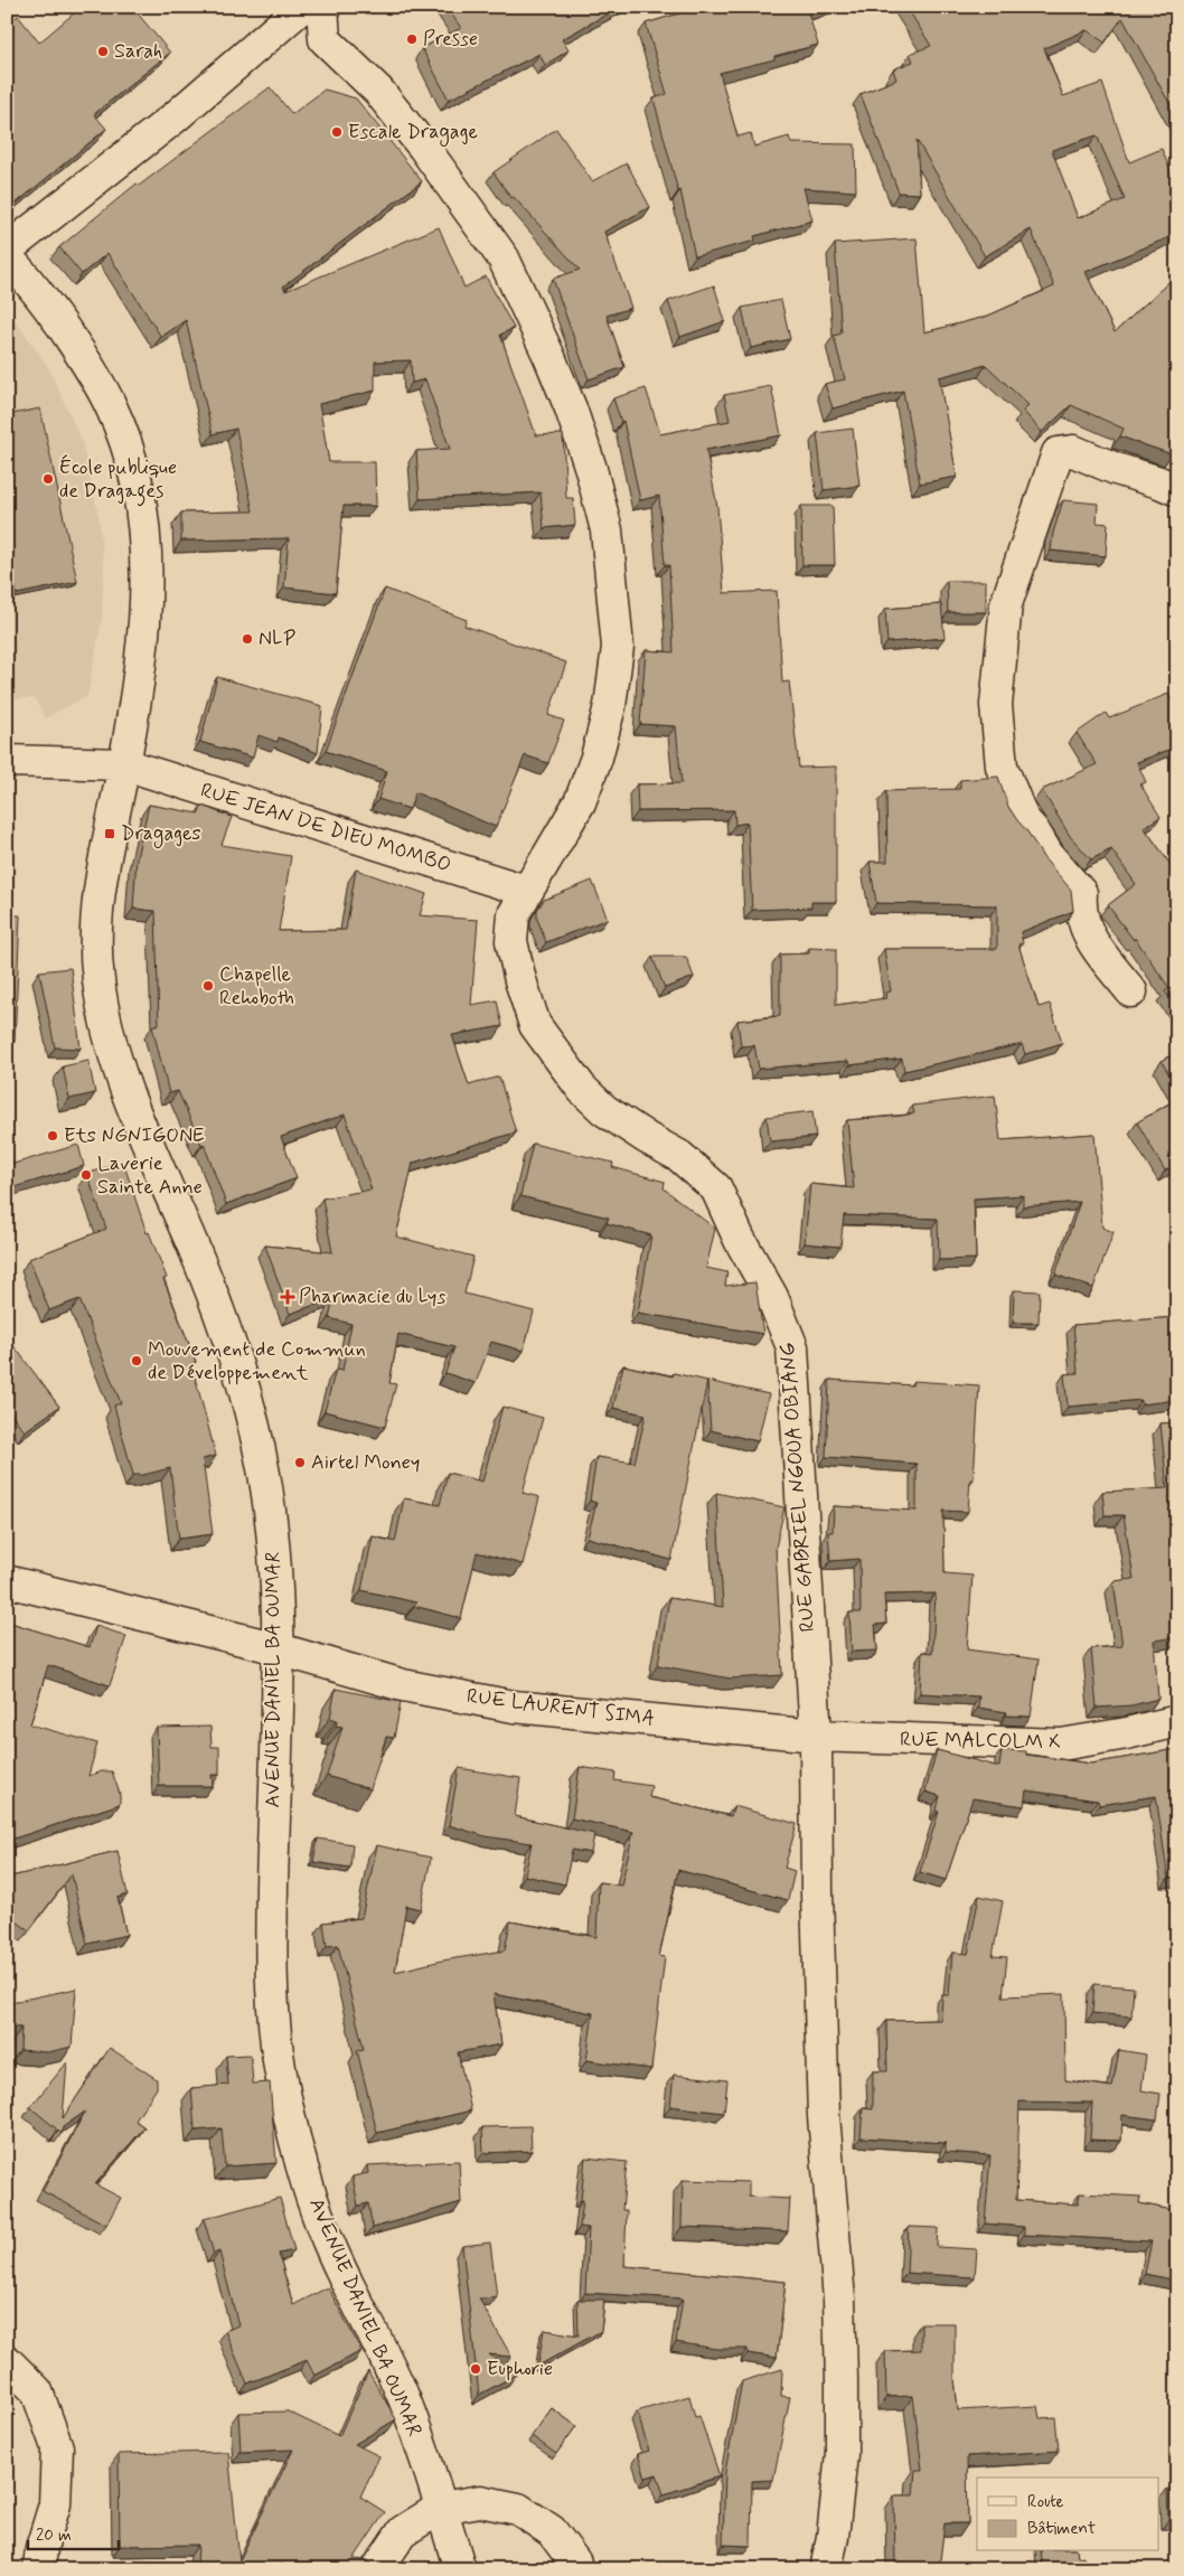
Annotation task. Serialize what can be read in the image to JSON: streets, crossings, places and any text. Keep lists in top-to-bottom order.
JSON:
{
  "streets": {
    "street": [
      "RUE JEAN DE DIEU MOMBO",
      "RUE GABRIEL NGOUA OBIANG",
      "AVENUE DANIEL BA OUMAR",
      "RUE LAURENT SIMA",
      "RUE MALCOLM X"
    ]
  },
  "crossings": [
    ["RUE JEAN DE DIEU MOMBO", "RUE GABRIEL NGOUA OBIANG"],
    ["RUE JEAN DE DIEU MOMBO", "AVENUE DANIEL BA OUMAR"],
    ["RUE GABRIEL NGOUA OBIANG", "RUE LAURENT SIMA"],
    ["RUE GABRIEL NGOUA OBIANG", "RUE MALCOLM X"],
    ["AVENUE DANIEL BA OUMAR", "RUE LAURENT SIMA"],
    ["RUE LAURENT SIMA", "RUE MALCOLM X"]
  ],
  "places": {
    "other": [
      "Presse",
      "Sarah",
      "Escale Dragage",
      "École publique de Dragages",
      "NLP",
      "Chapelle Rehoboth",
      "Ets NGNIGONE",
      "Laverie Sainte Anne",
      "Mouvement de Commun de Développement",
      "Airtel Money",
      "Euphorie"
    ],
    "transit": ["Dragages"],
    "health": ["Pharmacie du Lys"]
  },
  "legend": ["Route", "Bâtiment"],
  "scale_bar": "20 m"
}
